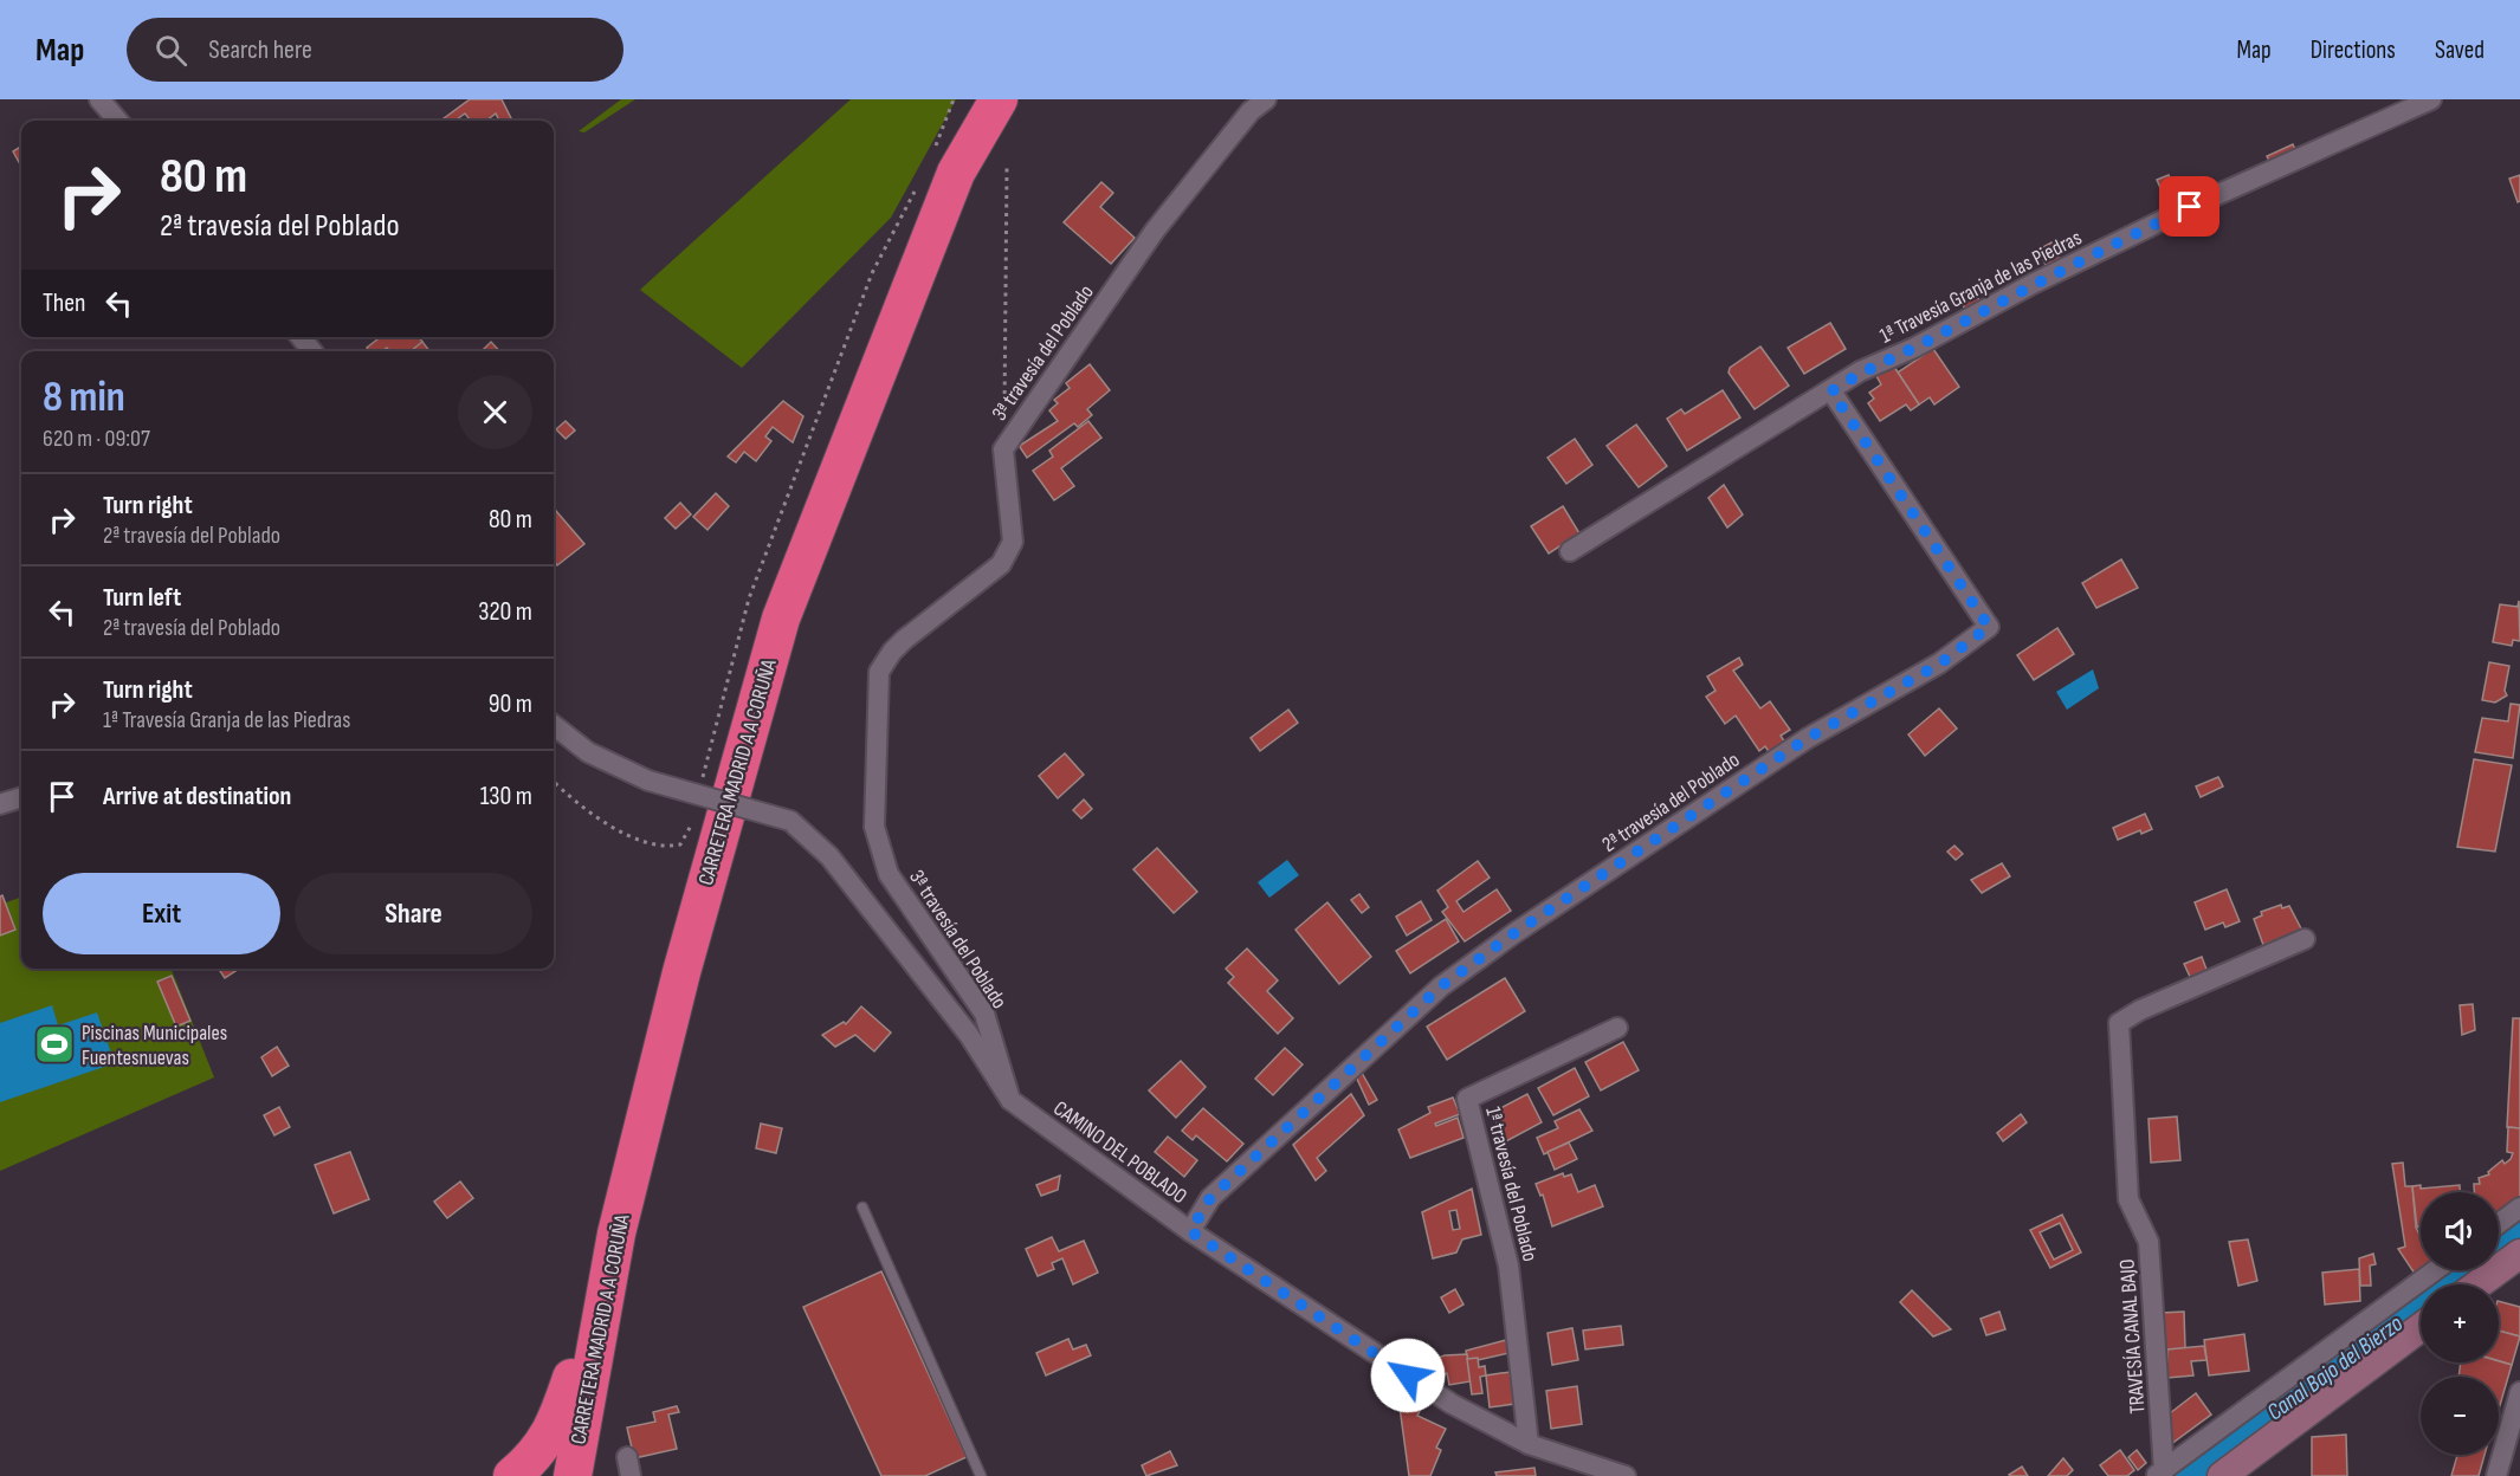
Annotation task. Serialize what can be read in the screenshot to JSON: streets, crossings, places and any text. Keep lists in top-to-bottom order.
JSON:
{
  "streets": {
    "highway": ["CARRETERA MADRID A A CORUÑA"],
    "street": [
      "1ª Travesía Granja de las Piedras",
      "3ª travesía del Poblado",
      "2ª travesía del Poblado",
      "CAMINO DEL POBLADO",
      "1ª travesía del Poblado",
      "TRAVESÍA CANAL BAJO"
    ]
  },
  "crossings": [
    ["1ª Travesía Granja de las Piedras", "2ª travesía del Poblado"],
    ["3ª travesía del Poblado", "CAMINO DEL POBLADO"],
    ["2ª travesía del Poblado", "CAMINO DEL POBLADO"],
    ["CAMINO DEL POBLADO", "1ª travesía del Poblado"]
  ],
  "water": ["Canal Bajo del Bierzo"],
  "places": {
    "sports": ["Piscinas Municipales Fuentesnuevas"]
  },
  "page": {
    "header": "Map",
    "search": "Search here",
    "nav": ["Map", "Directions", "Saved"],
    "turn": ["80 m", "2ª travesía del Poblado"],
    "then": "Then",
    "heading": ["8 min", "620 m · 09:07"],
    "list": [
      {
        "name": "Turn right",
        "note": "2ª travesía del Poblado",
        "value": "80 m"
      },
      {
        "name": "Turn left",
        "note": "2ª travesía del Poblado",
        "value": "320 m"
      },
      {
        "name": "Turn right",
        "note": "1ª Travesía Granja de las Piedras",
        "value": "90 m"
      },
      {
        "name": "Arrive at destination",
        "value": "130 m"
      }
    ],
    "buttons": ["Exit", "Share"],
    "map_buttons": ["+", "−"]
  }
}
